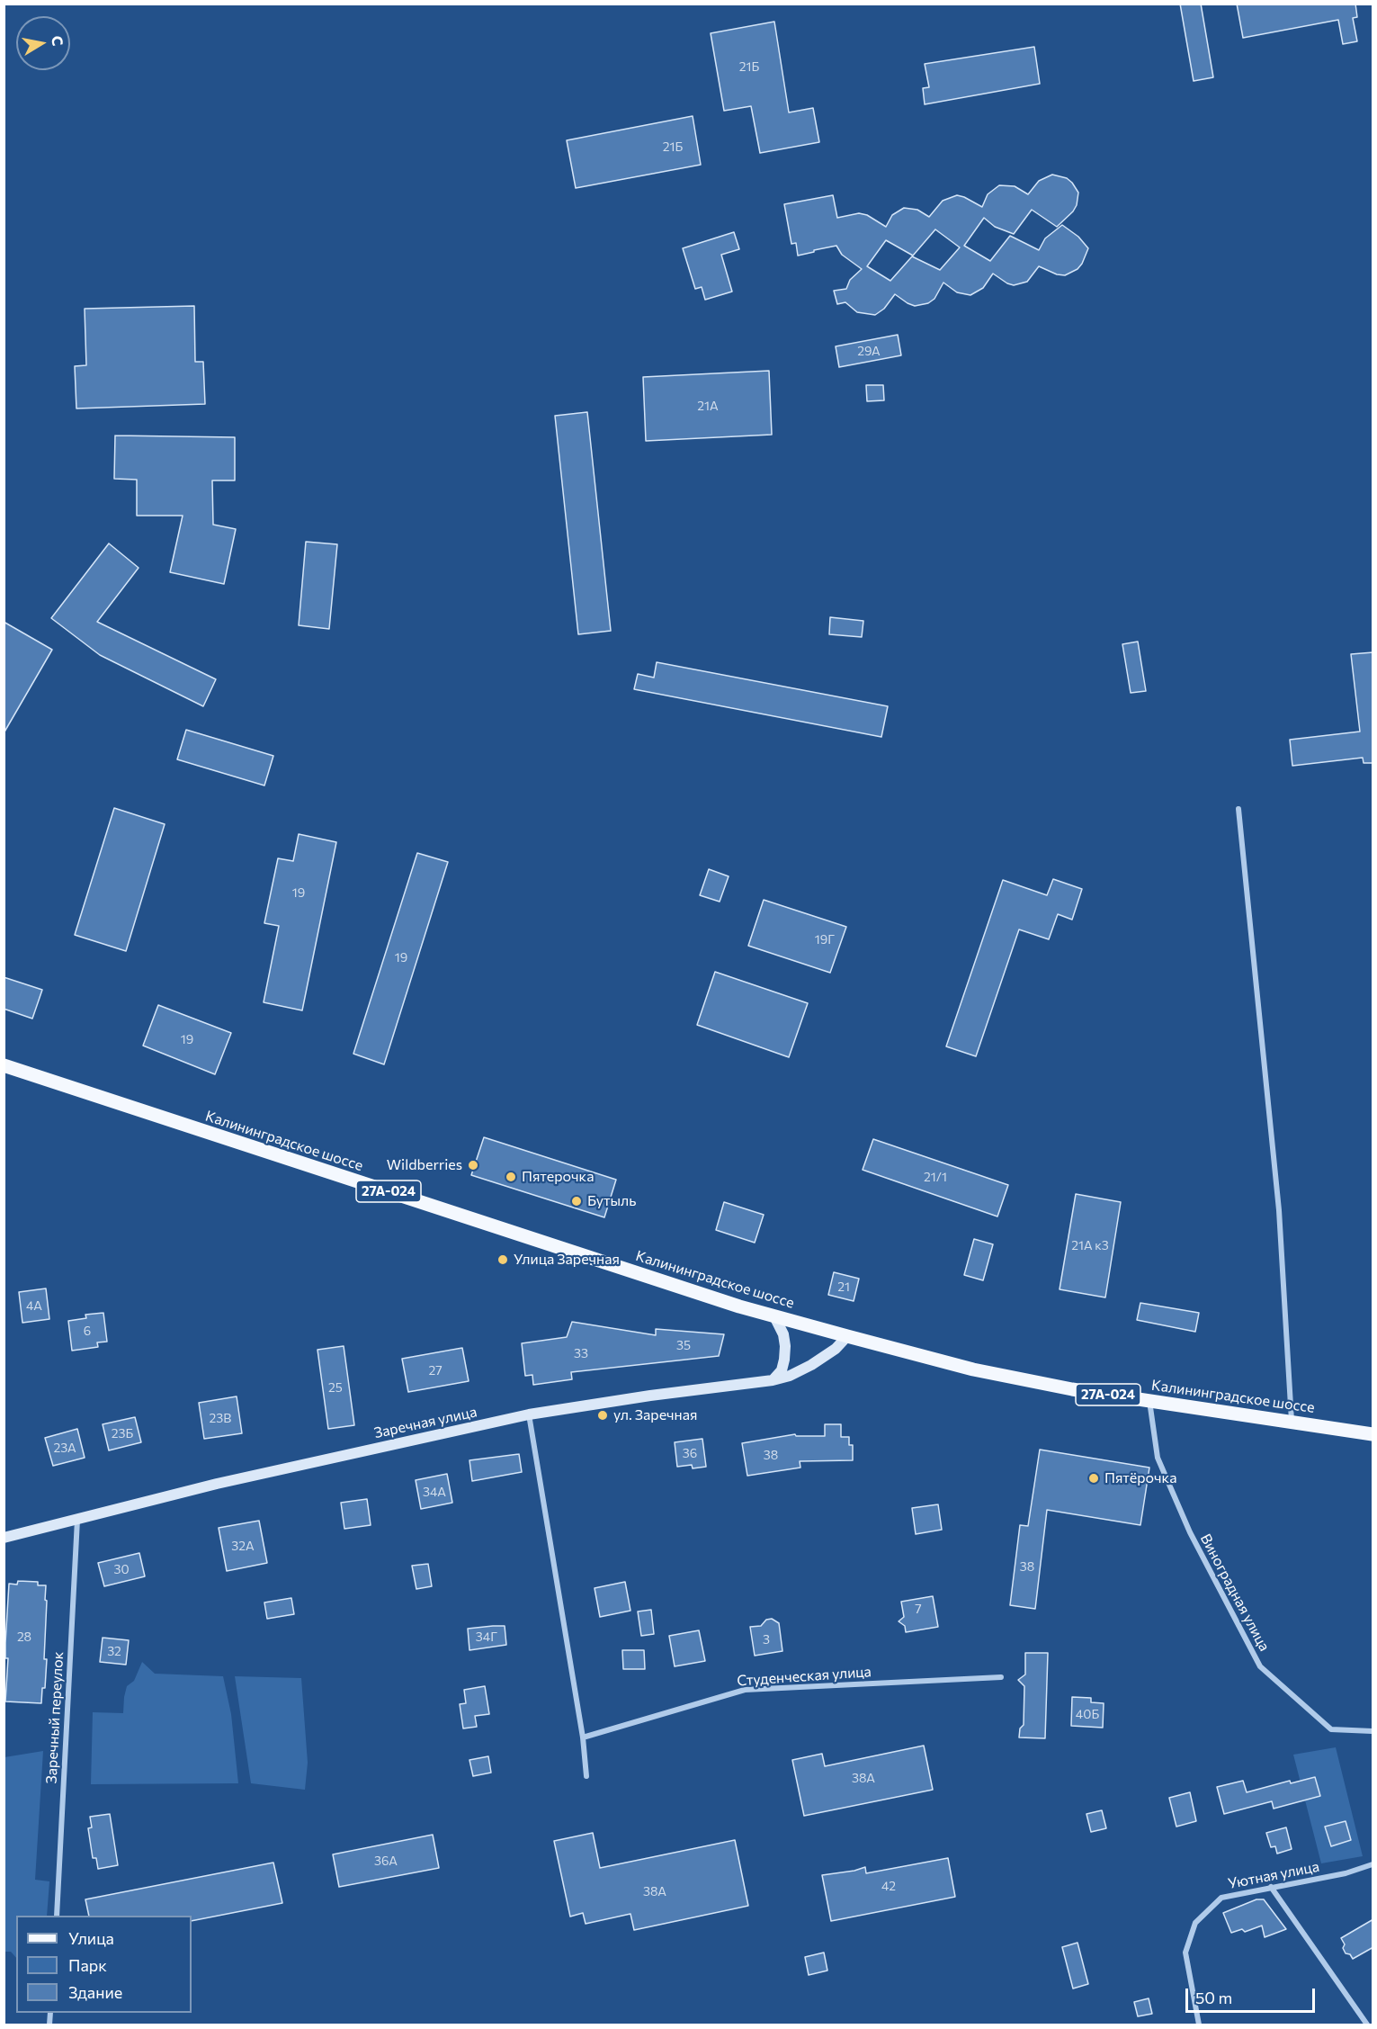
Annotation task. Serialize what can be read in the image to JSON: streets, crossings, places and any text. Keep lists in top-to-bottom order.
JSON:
{
  "streets": {
    "main road": ["Калининградское шоссе", "27А-024", "Заречная улица"],
    "street": [
      "Виноградная улица",
      "Студенческая улица",
      "Заречный переулок",
      "Уютная улица"
    ]
  },
  "crossings": [
    ["Калининградское шоссе", "Заречная улица"],
    ["Калининградское шоссе", "Виноградная улица"],
    ["Заречная улица", "Заречный переулок"]
  ],
  "places": [
    "Wildberries",
    "Пятерочка",
    "Бутыль",
    "Улица Заречная",
    "ул. Заречная",
    "Пятёрочка"
  ],
  "house_numbers": [
    "21Б",
    "21Б",
    "29А",
    "21А",
    "19",
    "19Г",
    "19",
    "19",
    "21/1",
    "21А к3",
    "21",
    "4А",
    "6",
    "35",
    "33",
    "27",
    "25",
    "23В",
    "23Б",
    "23А",
    "36",
    "38",
    "34А",
    "32А",
    "38",
    "30",
    "7",
    "28",
    "34Г",
    "3",
    "32",
    "40Б",
    "38А",
    "36А",
    "42",
    "38А"
  ],
  "legend": ["Улица", "Парк", "Здание"],
  "scale_bar": "50 m",
  "north": "right"
}
